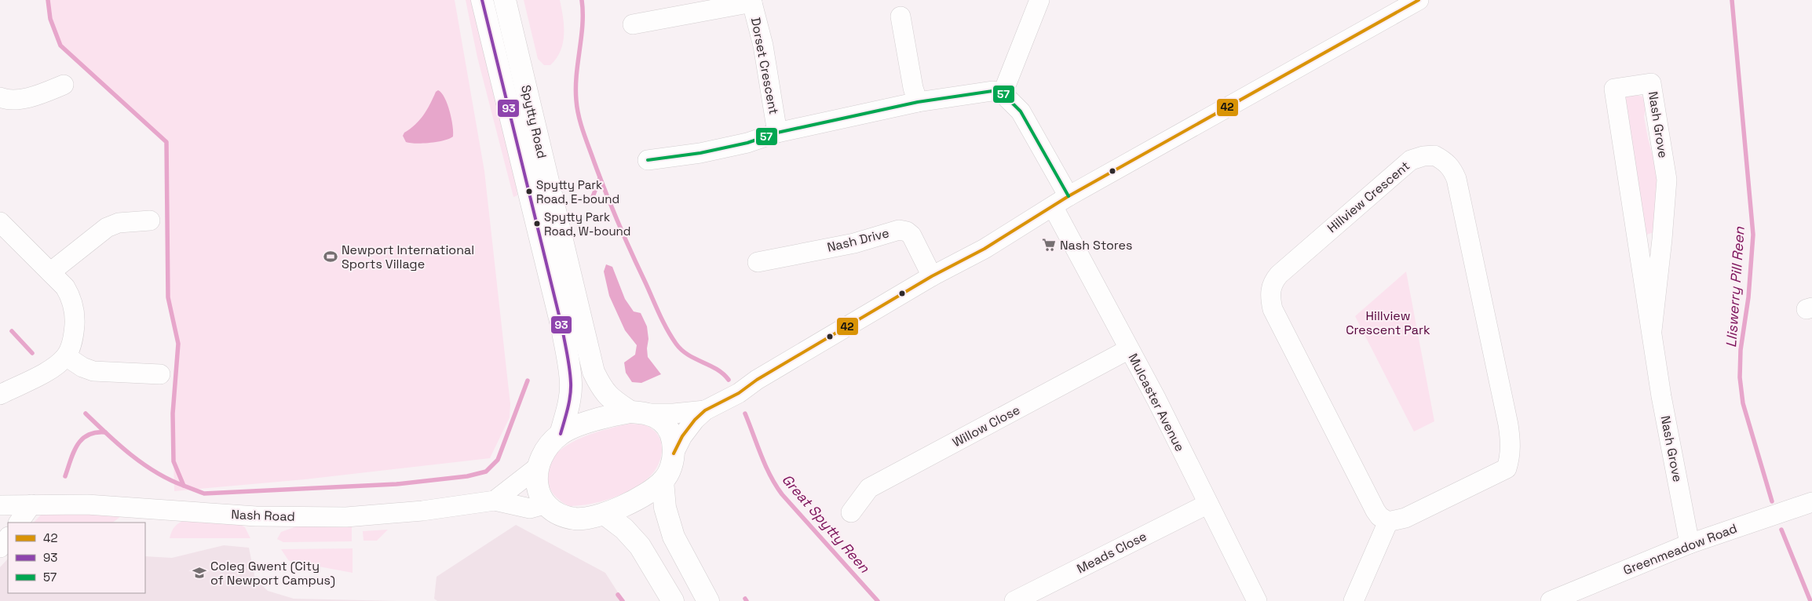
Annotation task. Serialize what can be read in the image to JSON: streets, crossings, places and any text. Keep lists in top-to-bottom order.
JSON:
{
  "streets": {
    "main road": ["Spytty Road"],
    "street": [
      "Dorset Crescent",
      "Nash Grove",
      "Hillview Crescent",
      "Nash Drive",
      "Mulcaster Avenue",
      "Willow Close",
      "Nash Road",
      "Greenmeadow Road",
      "Meads Close"
    ]
  },
  "crossings": [
    ["Spytty Road", "Nash Road"],
    ["Nash Grove", "Greenmeadow Road"],
    ["Mulcaster Avenue", "Willow Close"],
    ["Mulcaster Avenue", "Meads Close"]
  ],
  "water": ["Lliswerry Pill Reen", "Great Spytty Reen"],
  "parks": ["Hillview Crescent Park"],
  "places": {
    "other": ["Spytty Park Road, E-bound", "Spytty Park Road, W-bound"],
    "supermarket": ["Nash Stores"],
    "sports": ["Newport International Sports Village"],
    "school or university": ["Coleg Gwent (City of Newport Campus)"]
  },
  "lines": ["transit line 42", "transit line 93", "transit line 57"],
  "legend": ["42", "93", "57"]
}
